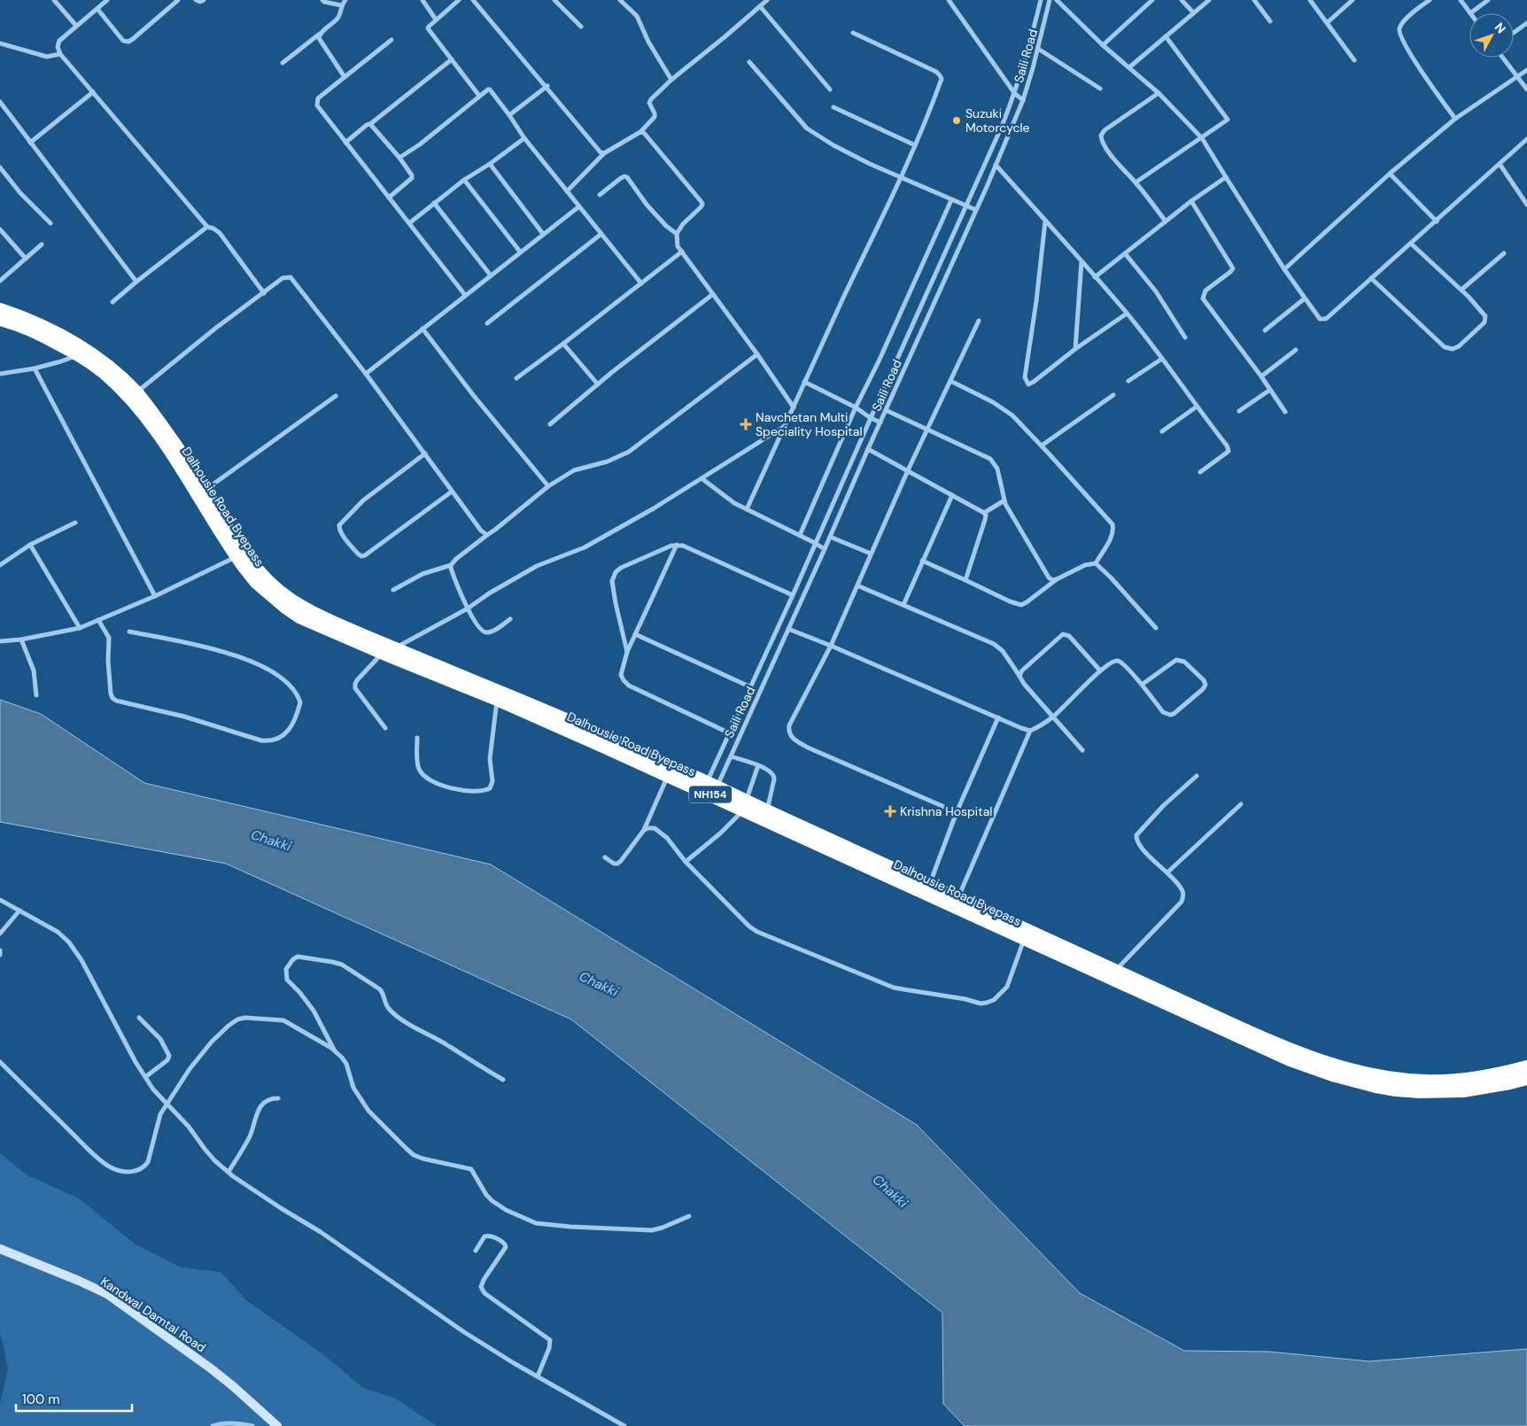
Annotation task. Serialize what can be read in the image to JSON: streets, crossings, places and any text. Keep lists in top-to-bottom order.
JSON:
{
  "streets": {
    "highway": ["Dalhousie Road Byepass", "NH154"],
    "main road": ["Kandwal Damtal Road"],
    "street": ["Saili Road"]
  },
  "crossings": [
    ["Saili Road", "Dalhousie Road Byepass"],
    ["Saili Road", "NH154"],
    ["Dalhousie Road Byepass", "NH154"]
  ],
  "water": ["Chakki"],
  "places": {
    "other": ["Suzuki Motorcycle"],
    "health": ["Navchetan Multi Speciality Hospital", "Krishna Hospital"]
  },
  "scale_bar": "100 m",
  "north": "top right"
}
